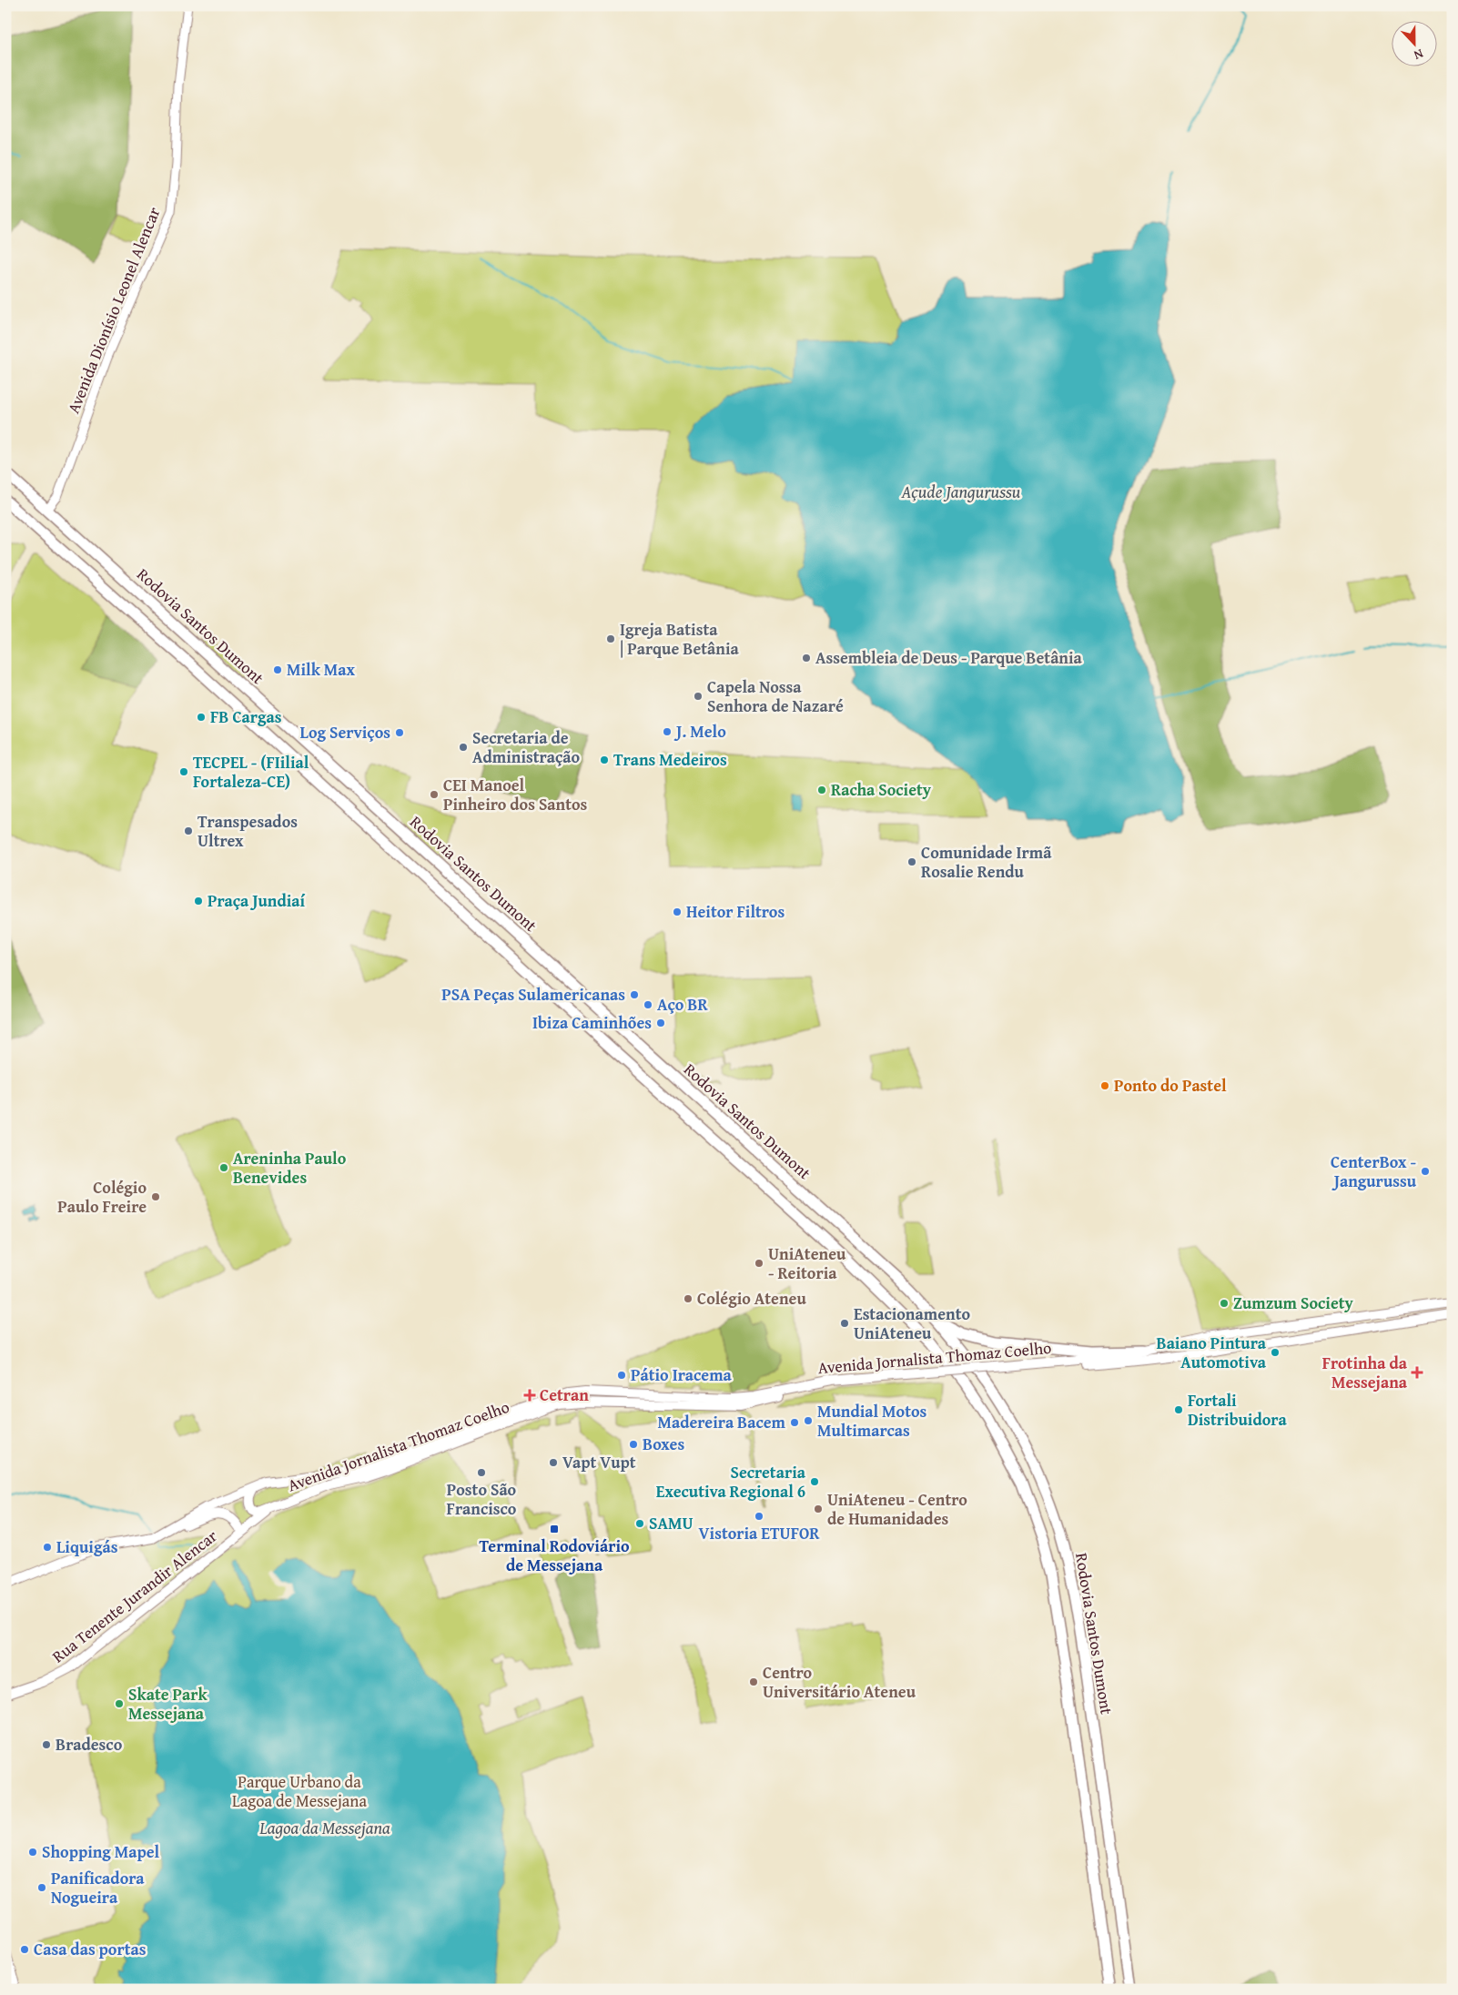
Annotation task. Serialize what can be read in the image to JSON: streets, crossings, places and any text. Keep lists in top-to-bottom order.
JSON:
{
  "streets": {
    "highway": ["Rodovia Santos Dumont"],
    "main road": ["Avenida Dionísio Leonel Alencar", "Avenida Jornalista Thomaz Coelho", "Rua Tenente Jurandir Alencar"]
  },
  "crossings": [
    ["Avenida Dionísio Leonel Alencar", "Rodovia Santos Dumont"],
    ["Avenida Jornalista Thomaz Coelho", "Rua Tenente Jurandir Alencar"]
  ],
  "water": ["Açude Jangurussu", "Lagoa da Messejana"],
  "parks": ["Parque Urbano da Lagoa de Messejana"],
  "places": {
    "other": [
      "Igreja Batista | Parque Betânia",
      "Assembleia de Deus - Parque Betânia",
      "Milk Max",
      "Capela Nossa Senhora de Nazaré",
      "FB Cargas",
      "J. Melo",
      "Log Serviços",
      "Secretaria de Administração",
      "Trans Medeiros",
      "TECPEL - (FIilial Fortaleza-CE)",
      "Racha Society",
      "CEI Manoel Pinheiro dos Santos",
      "Transpesados Ultrex",
      "Comunidade Irmã Rosalie Rendu",
      "Praça Jundiaí",
      "Heitor Filtros",
      "PSA Peças Sulamericanas",
      "Aço BR",
      "Ibiza Caminhões",
      "Ponto do Pastel",
      "Areninha Paulo Benevides",
      "CenterBox - Jangurussu",
      "Colégio Paulo Freire",
      "UniAteneu - Reitoria",
      "Colégio Ateneu",
      "Zumzum Society",
      "Estacionamento UniAteneu",
      "Baiano Pintura Automotiva",
      "Pátio Iracema",
      "Fortali Distribuidora",
      "Mundial Motos Multimarcas",
      "Madereira Bacem",
      "Boxes",
      "Vapt Vupt",
      "Posto São Francisco",
      "Secretaria Executiva Regional 6",
      "UniAteneu - Centro de Humanidades",
      "Vistoria ETUFOR",
      "SAMU",
      "Liquigás",
      "Centro Universitário Ateneu",
      "Skate Park Messejana",
      "Bradesco",
      "Shopping Mapel",
      "Panificadora Nogueira",
      "Casa das portas"
    ],
    "health": ["Frotinha da Messejana", "Cetran"],
    "transit": ["Terminal Rodoviário de Messejana"]
  },
  "north": "bottom"
}
